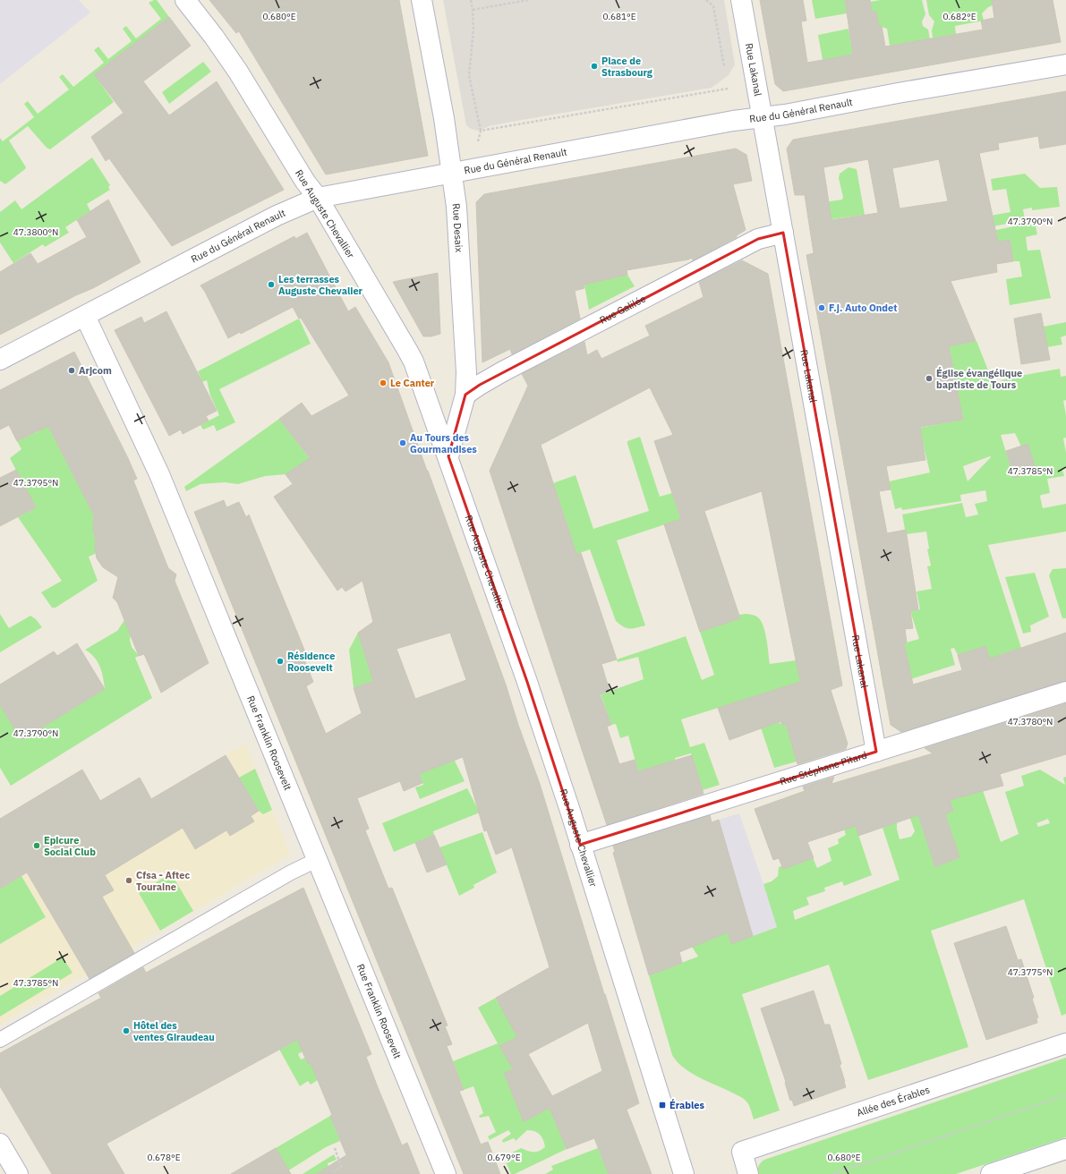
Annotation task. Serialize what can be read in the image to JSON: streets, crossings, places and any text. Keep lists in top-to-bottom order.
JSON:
{
  "streets": {
    "street": [
      "Rue Lakanal",
      "Rue du Général Renault",
      "Rue Auguste Chevallier",
      "Rue Desaix",
      "Rue Galilée",
      "Rue Franklin Roosevelt",
      "Rue Stéphane Pitard",
      "Allée des Érables"
    ]
  },
  "crossings": [
    ["Rue Lakanal", "Rue du Général Renault"],
    ["Rue Lakanal", "Rue Galilée"],
    ["Rue Lakanal", "Rue Stéphane Pitard"],
    ["Rue du Général Renault", "Rue Auguste Chevallier"],
    ["Rue du Général Renault", "Rue Desaix"],
    ["Rue du Général Renault", "Rue Franklin Roosevelt"],
    ["Rue Auguste Chevallier", "Rue Desaix"],
    ["Rue Auguste Chevallier", "Rue Stéphane Pitard"],
    ["Rue Desaix", "Rue Galilée"]
  ],
  "places": {
    "other": [
      "Place de Strasbourg",
      "Les terrasses Auguste Chevalier",
      "F.j. Auto Ondet",
      "Arjcom",
      "Église évangélique baptiste de Tours",
      "Le Canter",
      "Au Tours des Gourmandises",
      "Résidence Roosevelt",
      "Epicure Social Club",
      "Cfsa - Aftec Touraine",
      "Hôtel des ventes Giraudeau"
    ],
    "transit": ["Érables"]
  },
  "coordinates": [
    "0.680°E",
    "0.681°E",
    "0.682°E",
    "47.3790°N",
    "47.3800°N",
    "47.3785°N",
    "47.3795°N",
    "47.3780°N",
    "47.3775°N",
    "0.678°E",
    "0.679°E"
  ]
}
